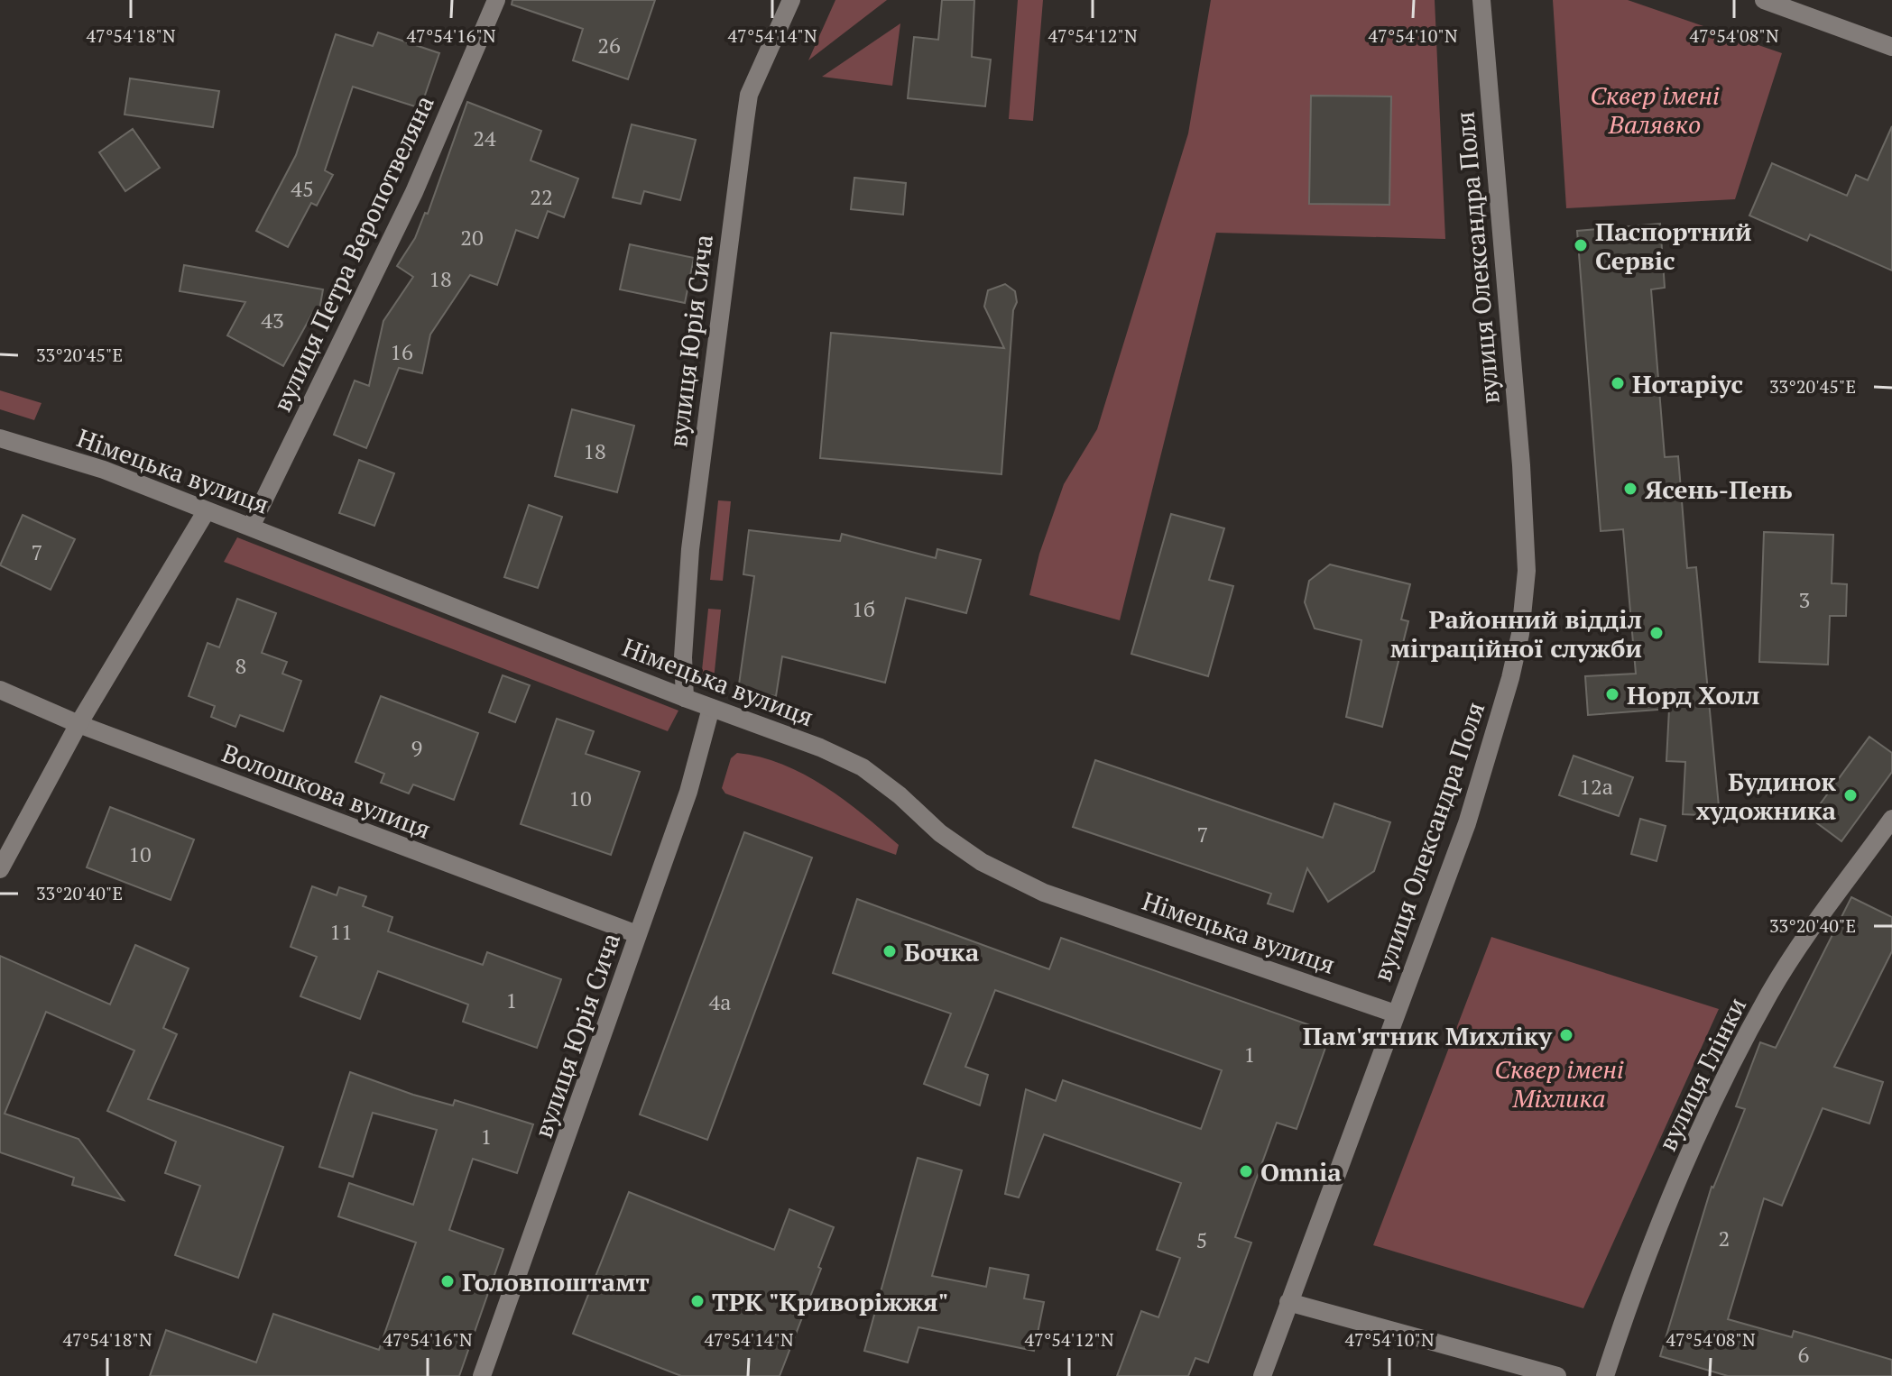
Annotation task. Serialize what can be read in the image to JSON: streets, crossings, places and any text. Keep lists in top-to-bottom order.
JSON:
{
  "streets": {
    "street": [
      "вулиця Петра Веропотвеляна",
      "вулиця Олександра Поля",
      "вулиця Юрія Сича",
      "Німецька вулиця",
      "Волошкова вулиця",
      "вулиця Глінки"
    ]
  },
  "crossings": [
    ["вулиця Петра Веропотвеляна", "Німецька вулиця"],
    ["вулиця Олександра Поля", "Німецька вулиця"],
    ["вулиця Юрія Сича", "Німецька вулиця"],
    ["вулиця Юрія Сича", "Волошкова вулиця"]
  ],
  "parks": ["Сквер імені Валявкo", "Сквер імені Міхлика"],
  "places": [
    "Паспортний Сервіс",
    "Нотаріус",
    "Ясень-Пень",
    "Районний вiддiл мiграцiйної служби",
    "Норд Холл",
    "Будинок художника",
    "Бочка",
    "Пам'ятник Михліку",
    "Omnia",
    "Головпоштамт",
    "ТРК \"Криворіжжя\""
  ],
  "house_numbers": [
    "26",
    "24",
    "45",
    "22",
    "20",
    "18",
    "43",
    "16",
    "18",
    "7",
    "3",
    "1б",
    "8",
    "9",
    "12а",
    "10",
    "7",
    "10",
    "11",
    "1",
    "4а",
    "1",
    "1",
    "2",
    "5",
    "6"
  ],
  "coordinates": [
    "47°54'18\"N",
    "47°54'16\"N",
    "47°54'14\"N",
    "47°54'12\"N",
    "47°54'10\"N",
    "47°54'08\"N",
    "33°20'45\"E",
    "33°20'40\"E"
  ]
}
